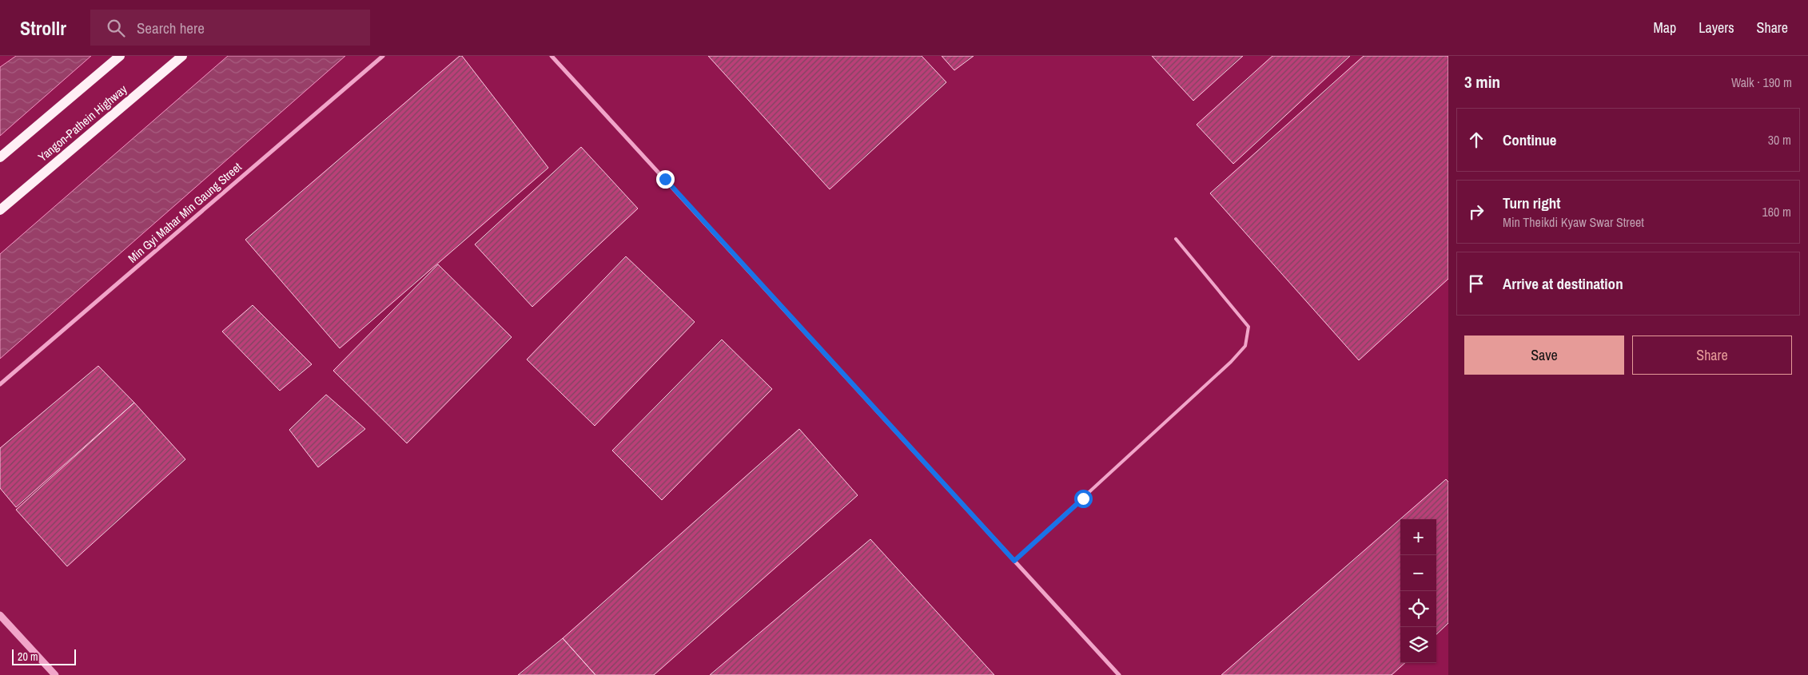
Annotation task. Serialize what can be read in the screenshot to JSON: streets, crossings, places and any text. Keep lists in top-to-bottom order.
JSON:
{
  "streets": {
    "main road": ["Yangon-Pathein Highway"],
    "street": ["Min Gyi Mahar Min Gaung Street"]
  },
  "scale_bar": "20 m",
  "page": {
    "header": "Strollr",
    "search": "Search here",
    "nav": ["Map", "Layers", "Share"],
    "heading": ["3 min", "Walk · 190 m"],
    "list": [
      ["Continue", "30 m"],
      ["Turn right", "Min Theikdi Kyaw Swar Street", "160 m"],
      "Arrive at destination"
    ],
    "buttons": ["Save", "Share"],
    "map_buttons": ["+", "−"],
    "scale": "20 m"
  }
}
